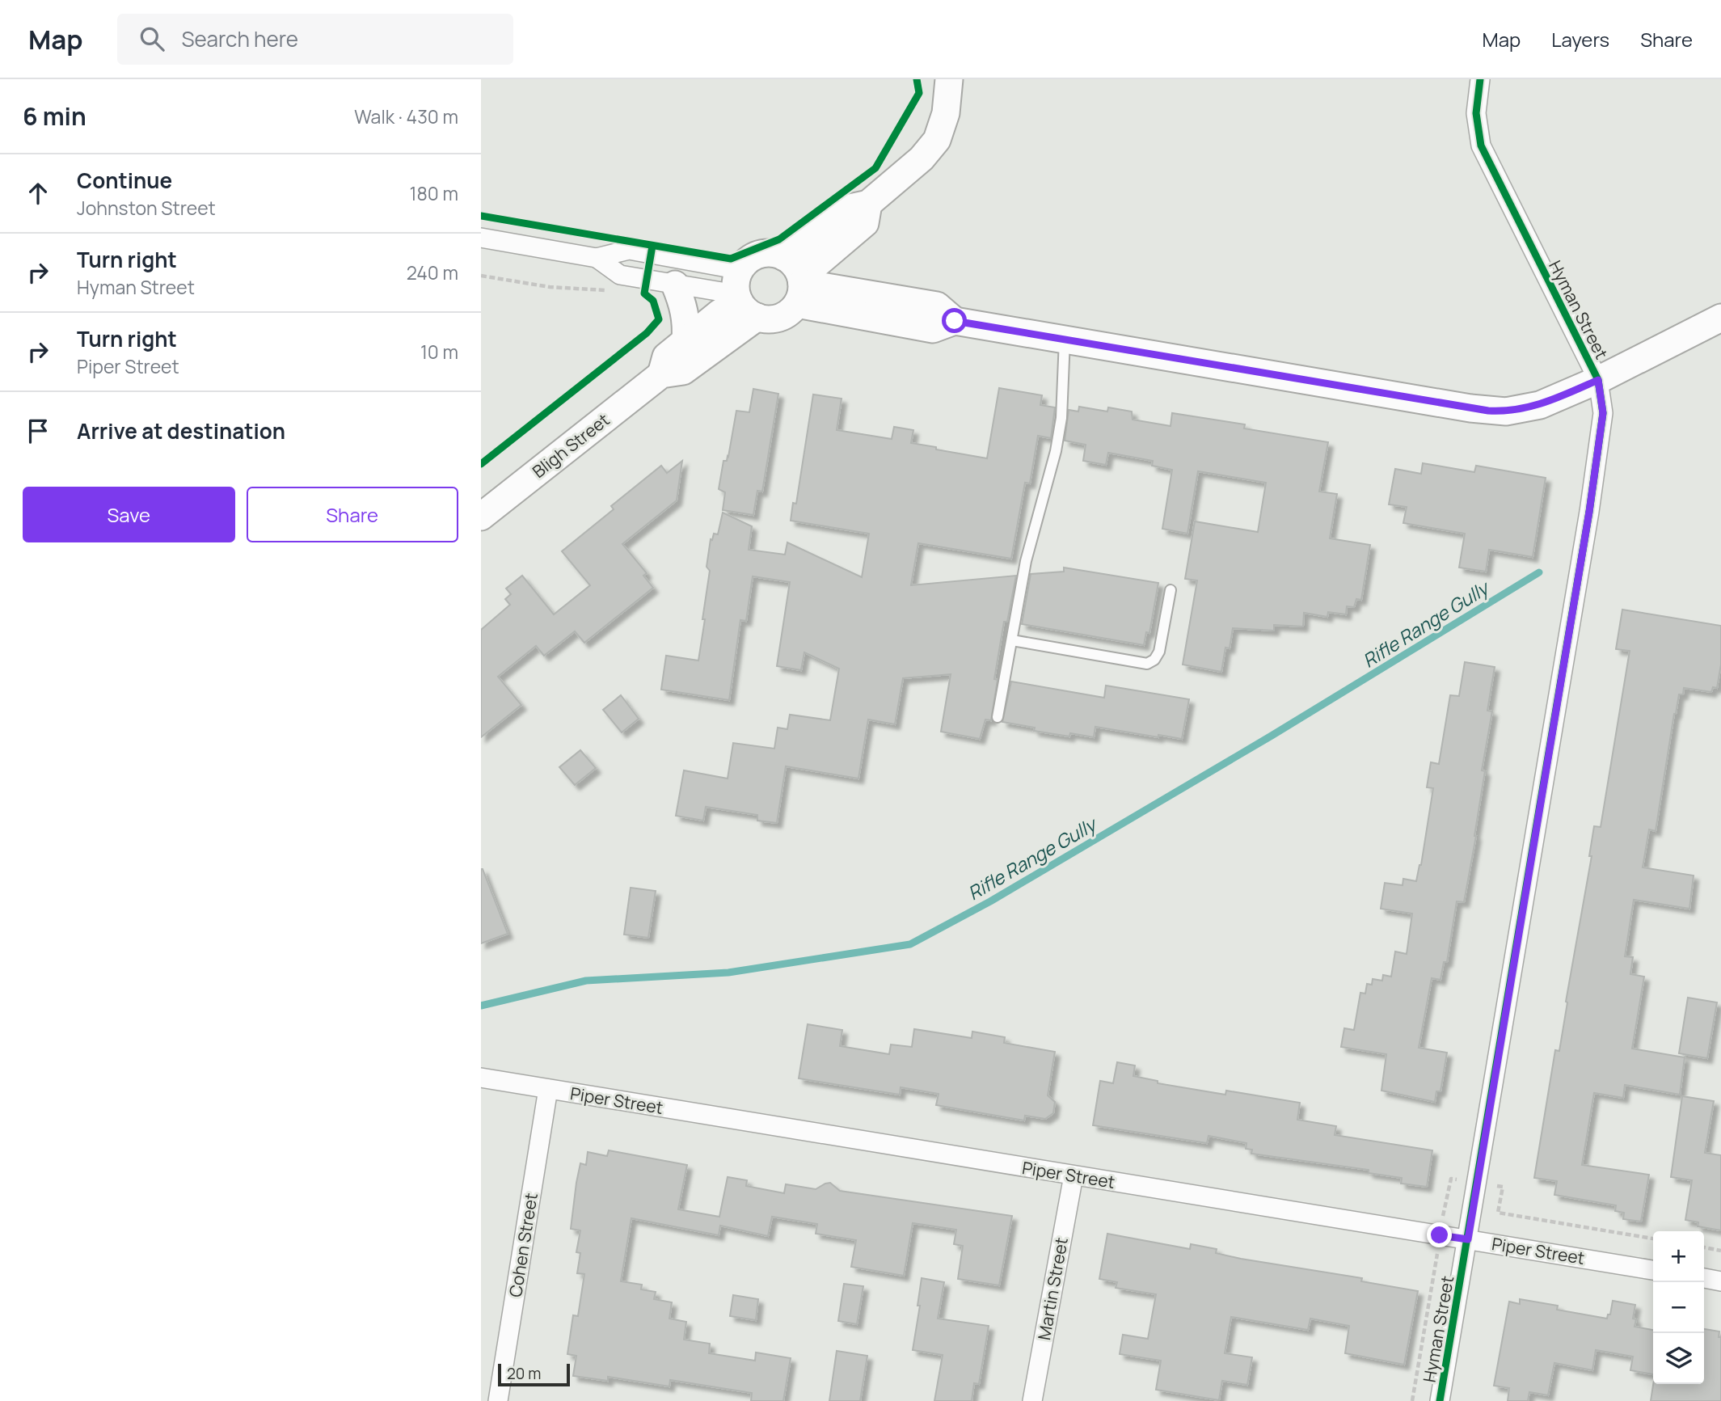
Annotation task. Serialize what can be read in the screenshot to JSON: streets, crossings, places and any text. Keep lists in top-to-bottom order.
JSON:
{
  "streets": {
    "street": [
      "Hyman Street",
      "Bligh Street",
      "Piper Street",
      "Cohen Street",
      "Martin Street"
    ]
  },
  "crossings": [
    ["Hyman Street", "Piper Street"],
    ["Piper Street", "Cohen Street"],
    ["Piper Street", "Martin Street"]
  ],
  "water": ["Rifle Range Gully"],
  "scale_bar": "20 m",
  "page": {
    "header": "Map",
    "search": "Search here",
    "nav": ["Map", "Layers", "Share"],
    "heading": ["6 min", "Walk · 430 m"],
    "list": [
      ["Continue", "Johnston Street", "180 m"],
      ["Turn right", "Hyman Street", "240 m"],
      ["Turn right", "Piper Street", "10 m"],
      "Arrive at destination"
    ],
    "buttons": ["Save", "Share"],
    "map_buttons": ["+", "−"],
    "scale": "20 m"
  }
}
